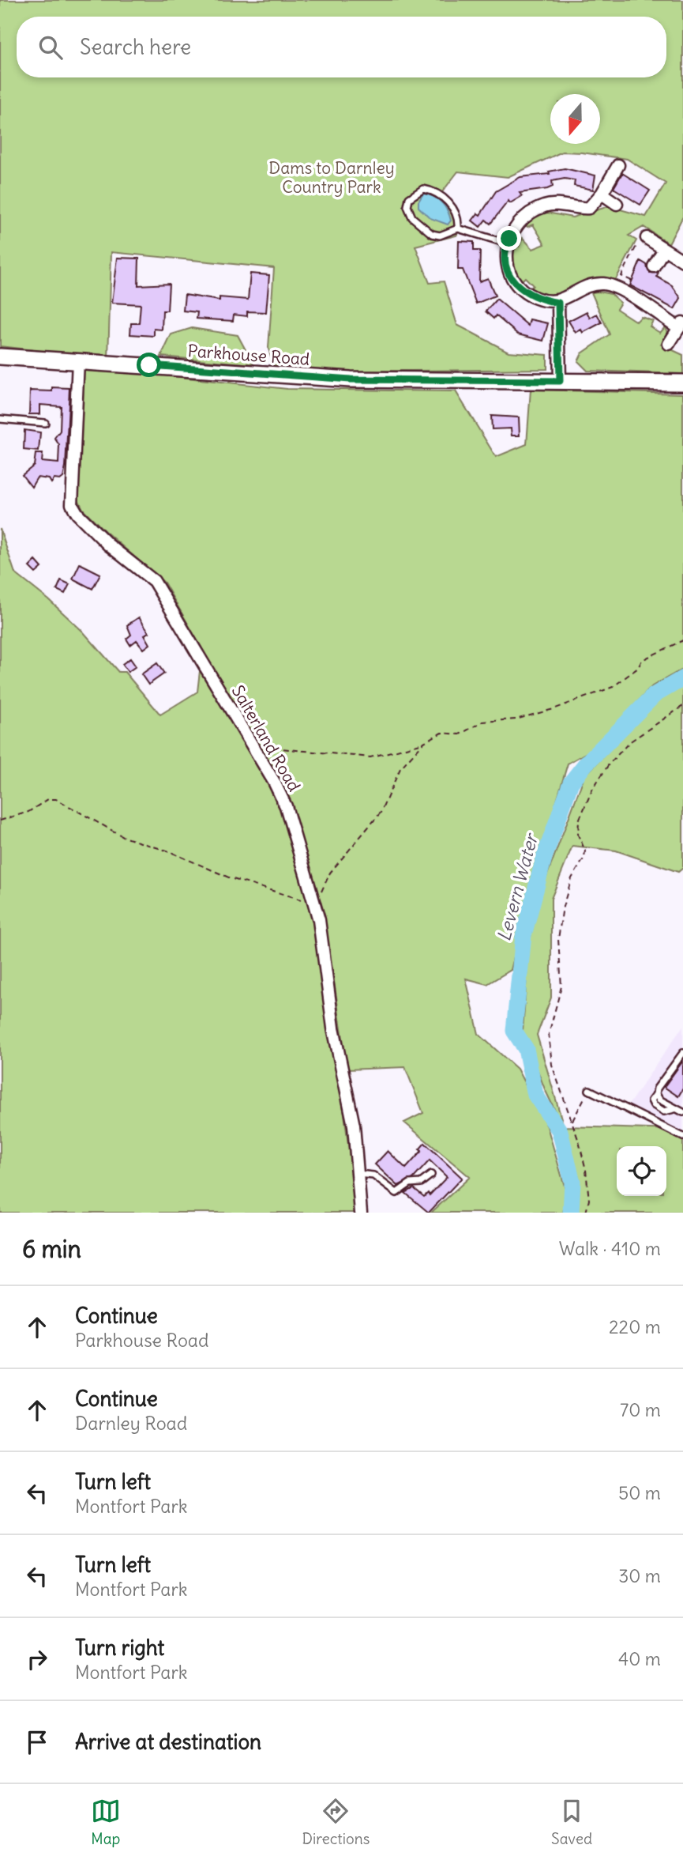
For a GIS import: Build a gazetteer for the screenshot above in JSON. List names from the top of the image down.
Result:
{
  "streets": {
    "main road": ["Parkhouse Road"],
    "street": ["Salterland Road"]
  },
  "crossings": [
    ["Parkhouse Road", "Salterland Road"]
  ],
  "water": ["Levern Water"],
  "parks": ["Dams to Darnley Country Park"],
  "north": "bottom",
  "page": {
    "search": "Search here",
    "heading": ["6 min", "Walk · 410 m"],
    "list": [
      ["Continue", "Parkhouse Road", "220 m"],
      ["Continue", "Darnley Road", "70 m"],
      ["Turn left", "Montfort Park", "50 m"],
      ["Turn left", "Montfort Park", "30 m"],
      ["Turn right", "Montfort Park", "40 m"],
      "Arrive at destination"
    ],
    "nav": ["Map", "Directions", "Saved"]
  }
}
